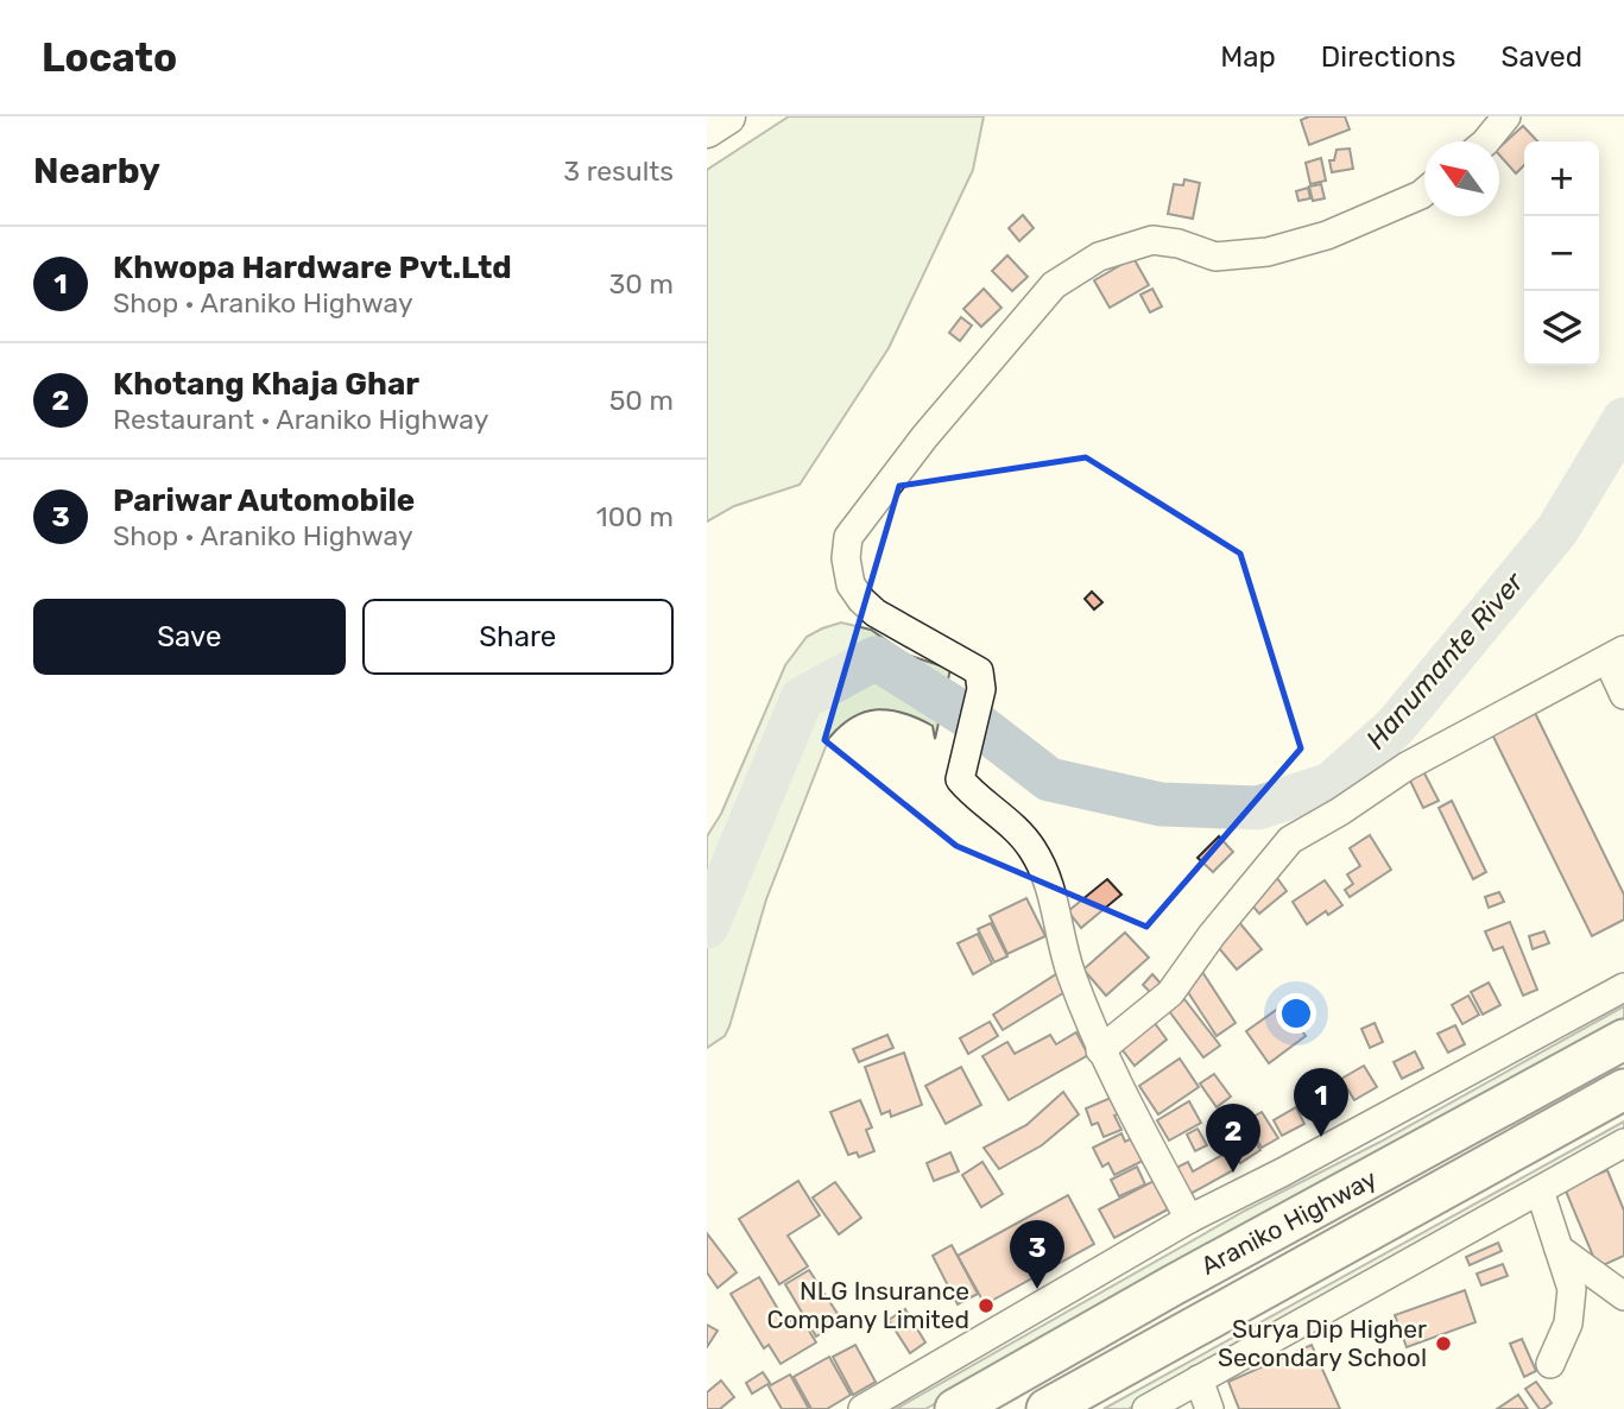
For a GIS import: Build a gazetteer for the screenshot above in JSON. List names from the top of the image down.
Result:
{
  "streets": {
    "highway": ["Araniko Highway"]
  },
  "water": ["Hanumante River"],
  "places": ["NLG Insurance Company Limited", "Surya Dip Higher Secondary School"],
  "north": "top left",
  "page": {
    "header": "Locato",
    "nav": ["Map", "Directions", "Saved"],
    "heading": ["Nearby", "3 results"],
    "map_buttons": ["+", "−"],
    "list": [
      {
        "mark": "1",
        "name": "Khwopa Hardware Pvt.Ltd",
        "note": "Shop · Araniko Highway",
        "value": "30 m"
      },
      {
        "mark": "2",
        "name": "Khotang Khaja Ghar",
        "note": "Restaurant · Araniko Highway",
        "value": "50 m"
      },
      {
        "mark": "3",
        "name": "Pariwar Automobile",
        "note": "Shop · Araniko Highway",
        "value": "100 m"
      }
    ],
    "buttons": ["Save", "Share"],
    "pins": ["1", "2", "3"]
  }
}
